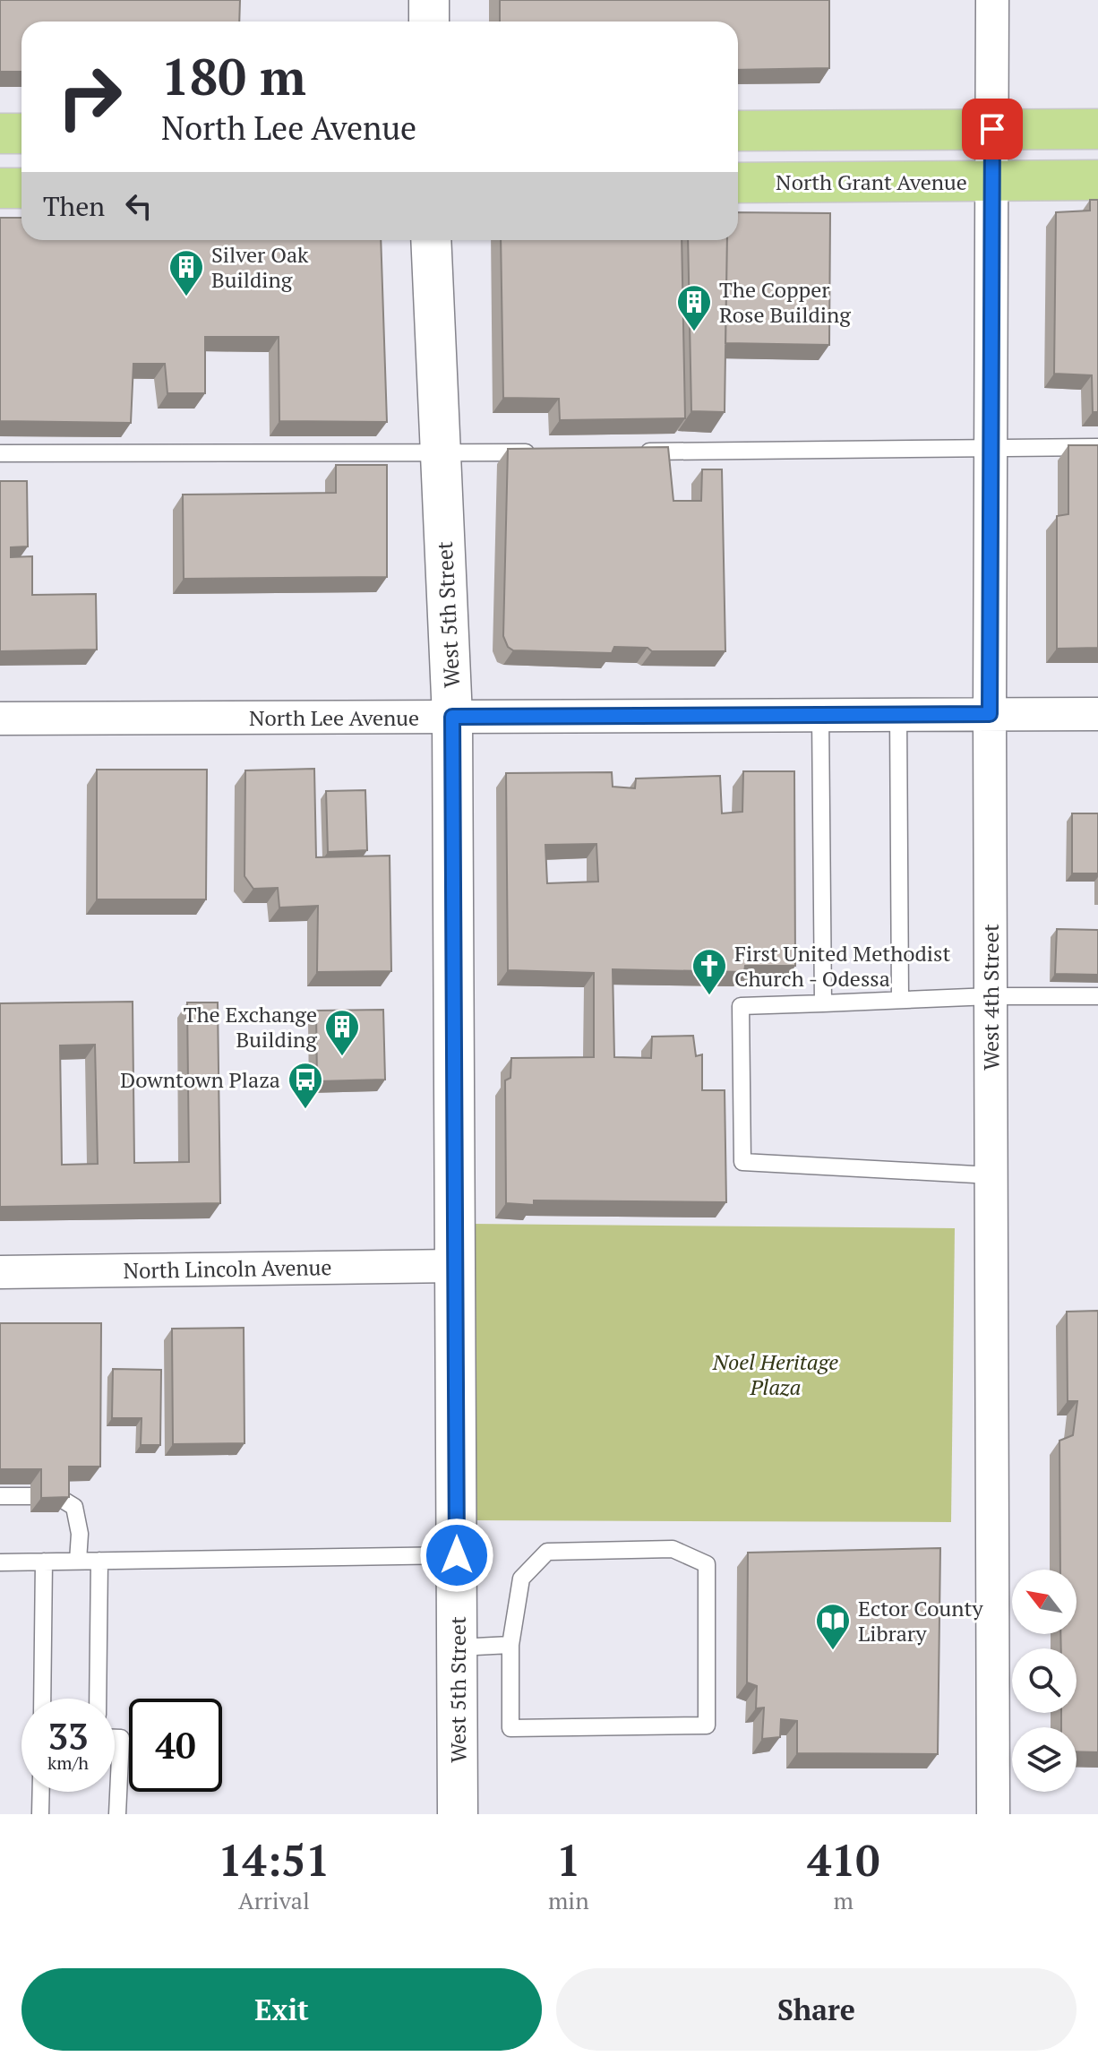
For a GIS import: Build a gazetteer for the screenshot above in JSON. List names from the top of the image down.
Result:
{
  "streets": {
    "main road": ["North Grant Avenue"],
    "street": [
      "West 5th Street",
      "North Lee Avenue",
      "West 4th Street",
      "North Lincoln Avenue"
    ]
  },
  "crossings": [
    ["North Grant Avenue", "West 4th Street"],
    ["West 5th Street", "North Lee Avenue"],
    ["West 5th Street", "North Lincoln Avenue"],
    ["North Lee Avenue", "West 4th Street"]
  ],
  "parks": ["Noel Heritage Plaza"],
  "places": {
    "building": ["Silver Oak Building", "The Copper Rose Building", "The Exchange Building"],
    "church": ["First United Methodist Church - Odessa"],
    "bus stop": ["Downtown Plaza"],
    "library": ["Ector County Library"]
  },
  "north": "top left",
  "page": {
    "turn": ["180 m", "North Lee Avenue"],
    "then": "Then",
    "speed": "33 km/h",
    "limit": "40",
    "eta": [
      "14:51",
      "Arrival",
      "1",
      "min",
      "410",
      "m"
    ],
    "buttons": ["Exit", "Share"]
  }
}
